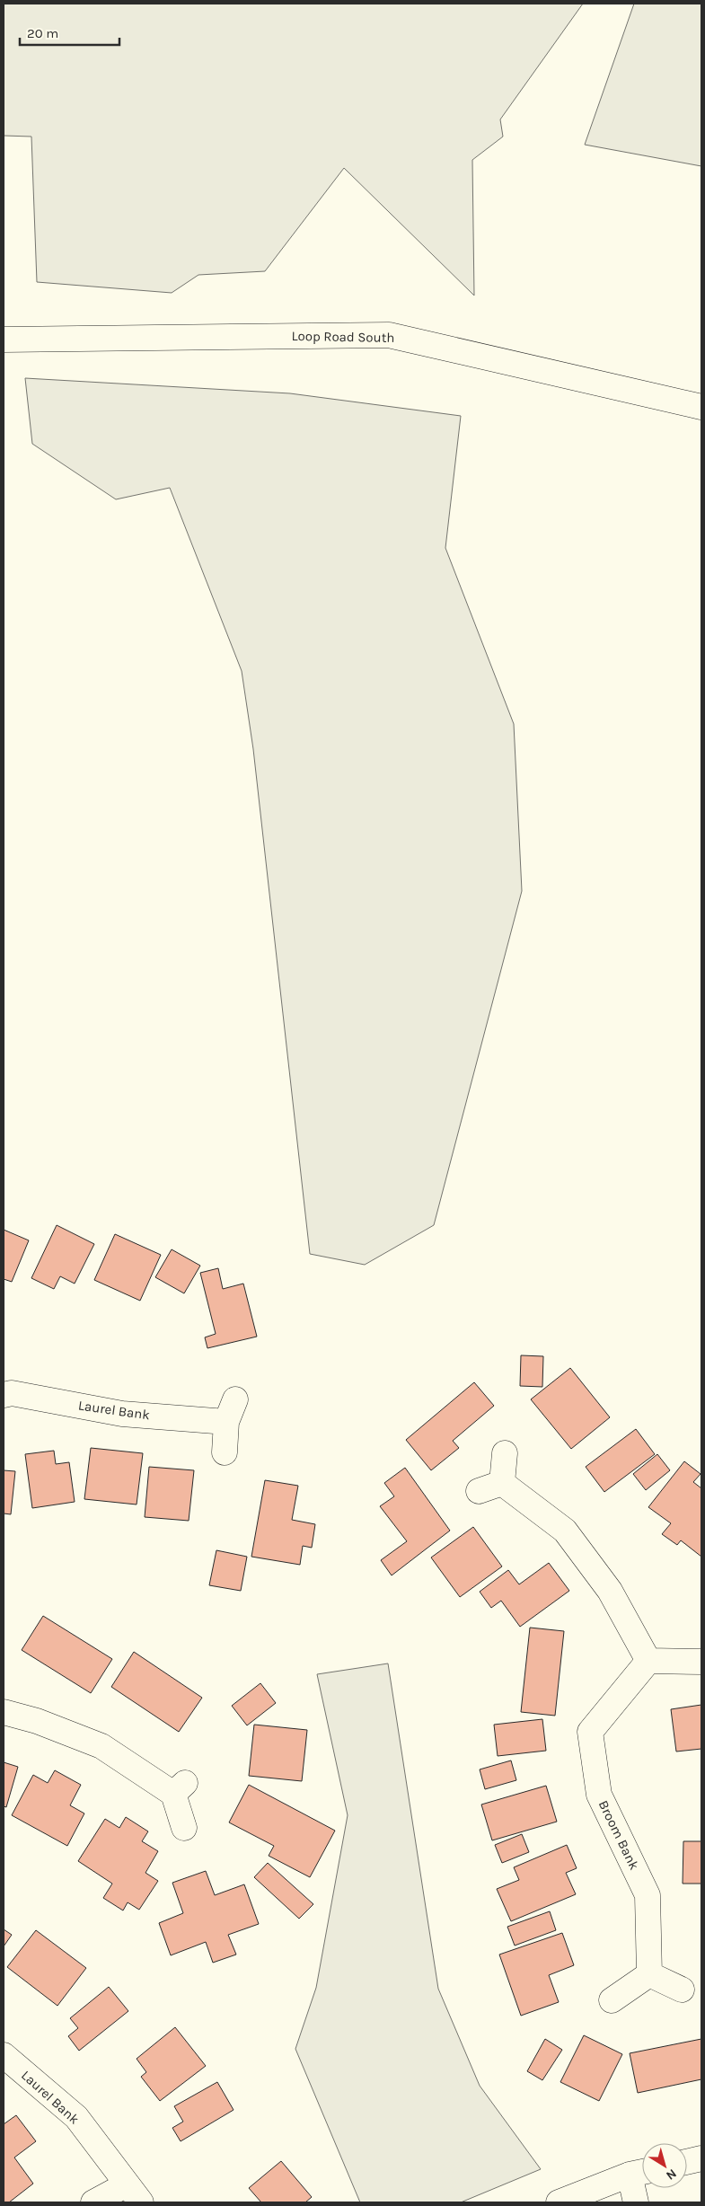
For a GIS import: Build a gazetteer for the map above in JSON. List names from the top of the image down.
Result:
{
  "streets": {
    "main road": ["Loop Road South", "Laurel Bank", "Broom Bank"]
  },
  "scale_bar": "20 m",
  "north": "bottom right"
}
